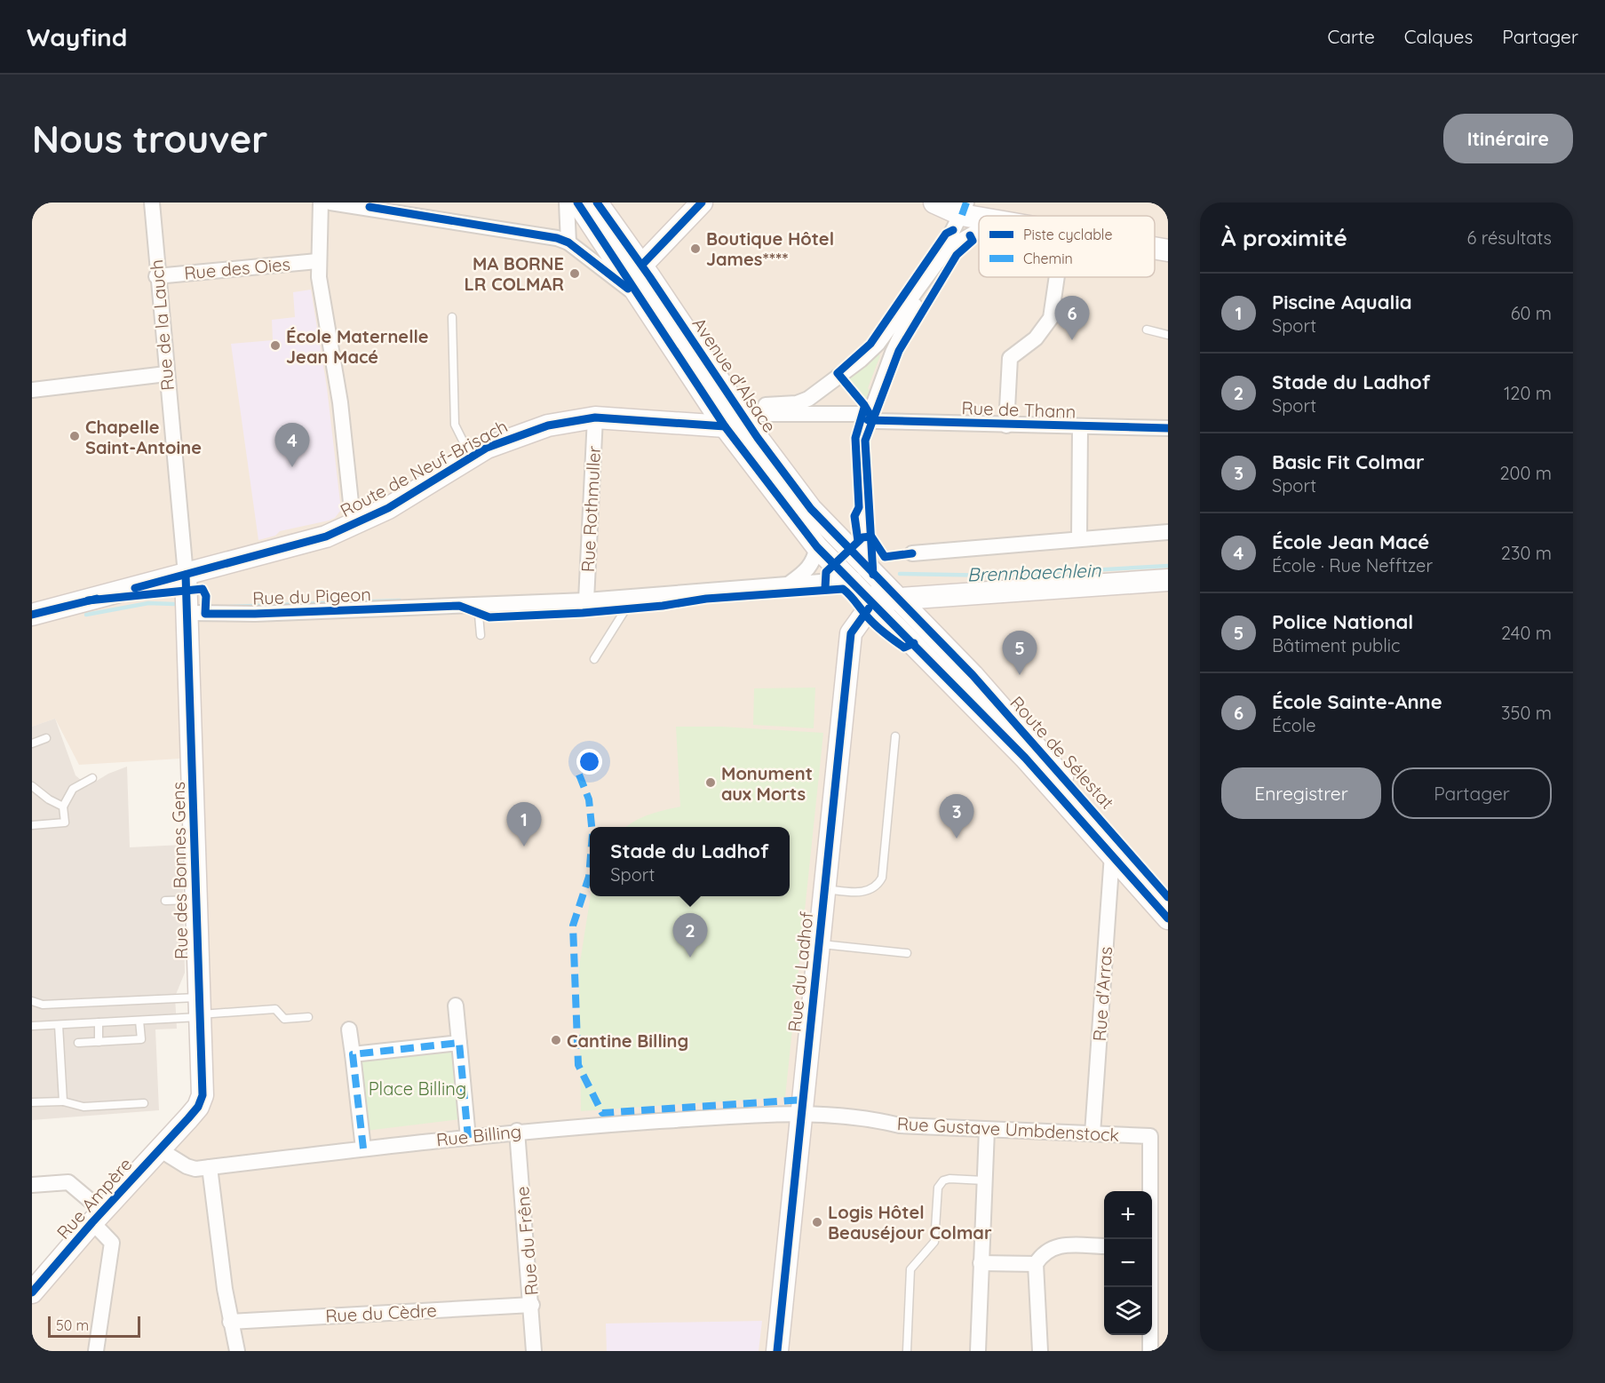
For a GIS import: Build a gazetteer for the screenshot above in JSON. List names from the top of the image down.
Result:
{
  "streets": {
    "main road": [
      "Avenue d'Alsace",
      "Route de Neuf-Brisach",
      "Route de Sélestat",
      "Rue des Bonnes Gens",
      "Rue du Ladhof",
      "Rue Ampère"
    ],
    "street": [
      "Rue des Oies",
      "Rue de la Lauch",
      "Rue de Thann",
      "Rue Rothmuller",
      "Rue du Pigeon",
      "Rue d'Arras",
      "Rue Gustave Umbdenstock",
      "Rue Billing",
      "Rue du Frêne",
      "Rue du Cèdre"
    ]
  },
  "crossings": [
    ["Rue des Oies", "Rue de la Lauch"],
    ["Rue de la Lauch", "Route de Neuf-Brisach"],
    ["Rue de la Lauch", "Rue des Bonnes Gens"],
    ["Avenue d'Alsace", "Route de Neuf-Brisach"],
    ["Avenue d'Alsace", "Rue du Pigeon"],
    ["Avenue d'Alsace", "Route de Sélestat"],
    ["Avenue d'Alsace", "Rue du Ladhof"],
    ["Rue de Thann", "Route de Neuf-Brisach"],
    ["Route de Neuf-Brisach", "Rue Rothmuller"],
    ["Route de Neuf-Brisach", "Rue des Bonnes Gens"],
    ["Rue Rothmuller", "Rue du Pigeon"],
    ["Rue du Pigeon", "Rue des Bonnes Gens"],
    ["Route de Sélestat", "Rue du Ladhof"],
    ["Route de Sélestat", "Rue d'Arras"],
    ["Rue des Bonnes Gens", "Rue Billing"],
    ["Rue des Bonnes Gens", "Rue Ampère"],
    ["Rue du Ladhof", "Rue Gustave Umbdenstock"],
    ["Rue du Ladhof", "Rue Billing"],
    ["Rue d'Arras", "Rue Gustave Umbdenstock"],
    ["Rue Gustave Umbdenstock", "Rue Billing"],
    ["Rue Billing", "Rue Ampère"],
    ["Rue Billing", "Rue du Frêne"],
    ["Rue du Frêne", "Rue du Cèdre"]
  ],
  "water": ["Brennbaechlein"],
  "parks": ["Place Billing"],
  "places": [
    "Boutique Hôtel James****",
    "MA BORNE LR COLMAR",
    "École Maternelle Jean Macé",
    "Chapelle Saint-Antoine",
    "Monument aux Morts",
    "Cantine Billing",
    "Logis Hôtel Beauséjour Colmar"
  ],
  "legend": ["Piste cyclable", "Chemin"],
  "scale_bar": "50 m",
  "page": {
    "header": "Wayfind",
    "nav": ["Carte", "Calques", "Partager"],
    "buttons": [
      "Itinéraire",
      ["Enregistrer", "Partager"]
    ],
    "title": "Nous trouver",
    "heading": ["À proximité", "6 résultats"],
    "list": [
      {
        "mark": "1",
        "name": "Piscine Aqualia",
        "note": "Sport",
        "value": "60 m"
      },
      {
        "mark": "2",
        "name": "Stade du Ladhof",
        "note": "Sport",
        "value": "120 m"
      },
      {
        "mark": "3",
        "name": "Basic Fit Colmar",
        "note": "Sport",
        "value": "200 m"
      },
      {
        "mark": "4",
        "name": "École Jean Macé",
        "note": "École · Rue Nefftzer",
        "value": "230 m"
      },
      {
        "mark": "5",
        "name": "Police National",
        "note": "Bâtiment public",
        "value": "240 m"
      },
      {
        "mark": "6",
        "name": "École Sainte-Anne",
        "note": "École",
        "value": "350 m"
      }
    ],
    "pins": [
      "6",
      "4",
      "5",
      "3",
      "1",
      "2"
    ],
    "popup": ["Stade du Ladhof", "Sport"],
    "map_buttons": ["+", "−"],
    "scale": "50 m"
  }
}
